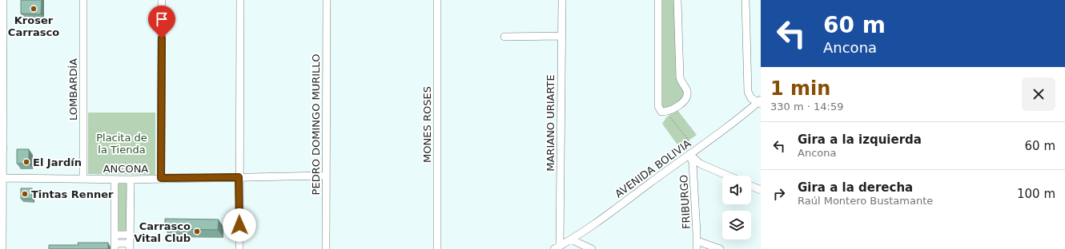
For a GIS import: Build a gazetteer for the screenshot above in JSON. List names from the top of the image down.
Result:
{
  "streets": {
    "street": [
      "LOMBARDÍA",
      "MARIANO URIARTE",
      "PEDRO DOMINGO MURILLO",
      "MONES ROSES",
      "ANCONA",
      "AVENIDA BOLIVIA",
      "FRIBURGO"
    ]
  },
  "crossings": [
    ["LOMBARDÍA", "ANCONA"],
    ["MARIANO URIARTE", "AVENIDA BOLIVIA"],
    ["PEDRO DOMINGO MURILLO", "ANCONA"],
    ["AVENIDA BOLIVIA", "FRIBURGO"]
  ],
  "parks": ["Placita de la Tienda"],
  "places": [
    "Kroser Carrasco",
    "El Jardín",
    "Tintas Renner",
    "Carrasco Vital Club"
  ],
  "page": {
    "turn": ["60 m", "Ancona"],
    "heading": ["1 min", "330 m · 14:59"],
    "list": [
      {
        "name": "Gira a la izquierda",
        "note": "Ancona",
        "value": "60 m"
      },
      {
        "name": "Gira a la derecha",
        "note": "Raúl Montero Bustamante",
        "value": "100 m"
      }
    ]
  }
}
